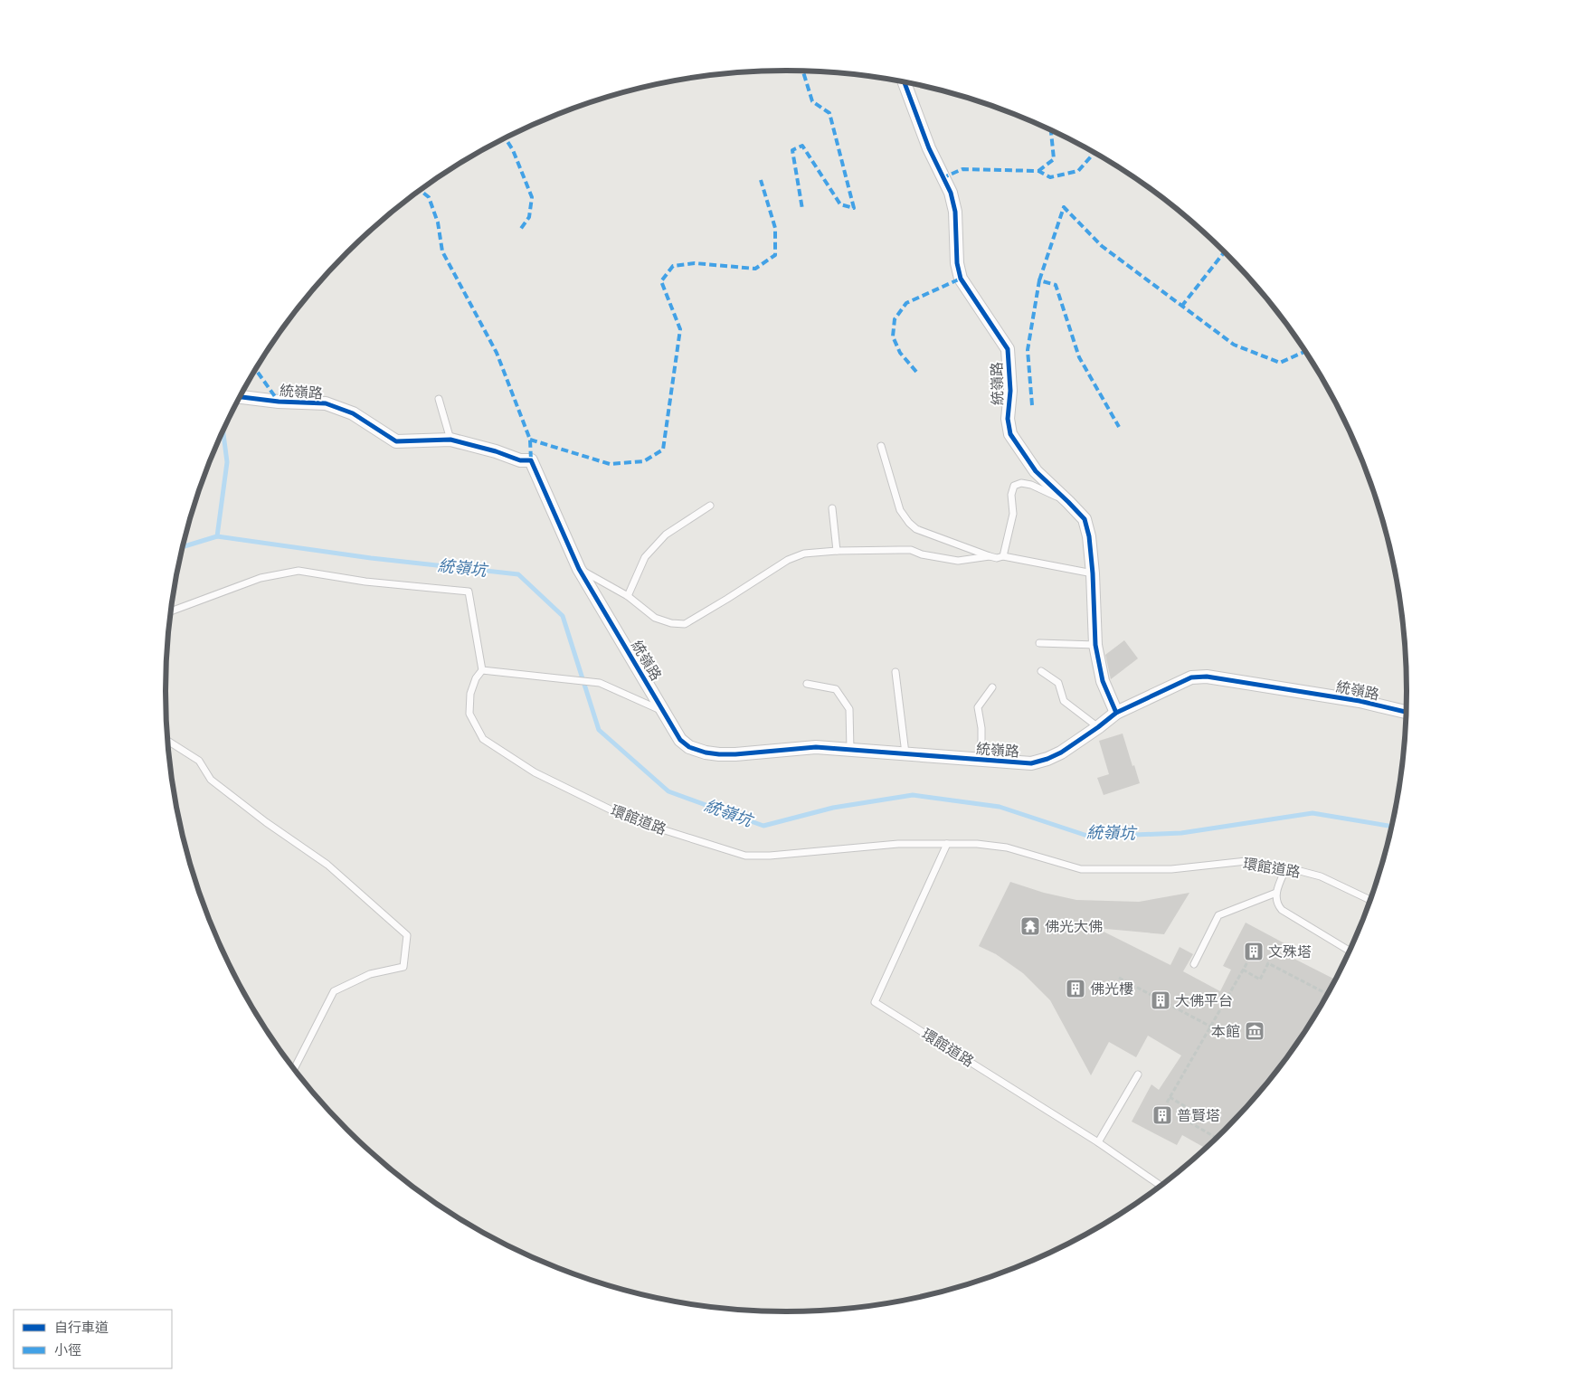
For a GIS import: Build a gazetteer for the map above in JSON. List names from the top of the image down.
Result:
{
  "streets": {
    "street": ["統嶺路"],
    "lane": ["環館道路"]
  },
  "water": ["統嶺坑"],
  "places": {
    "temple": ["佛光大佛"],
    "building": [
      "文殊塔",
      "佛光樓",
      "大佛平台",
      "普賢塔"
    ],
    "museum": ["本館"]
  },
  "legend": ["自行車道", "小徑"]
}
